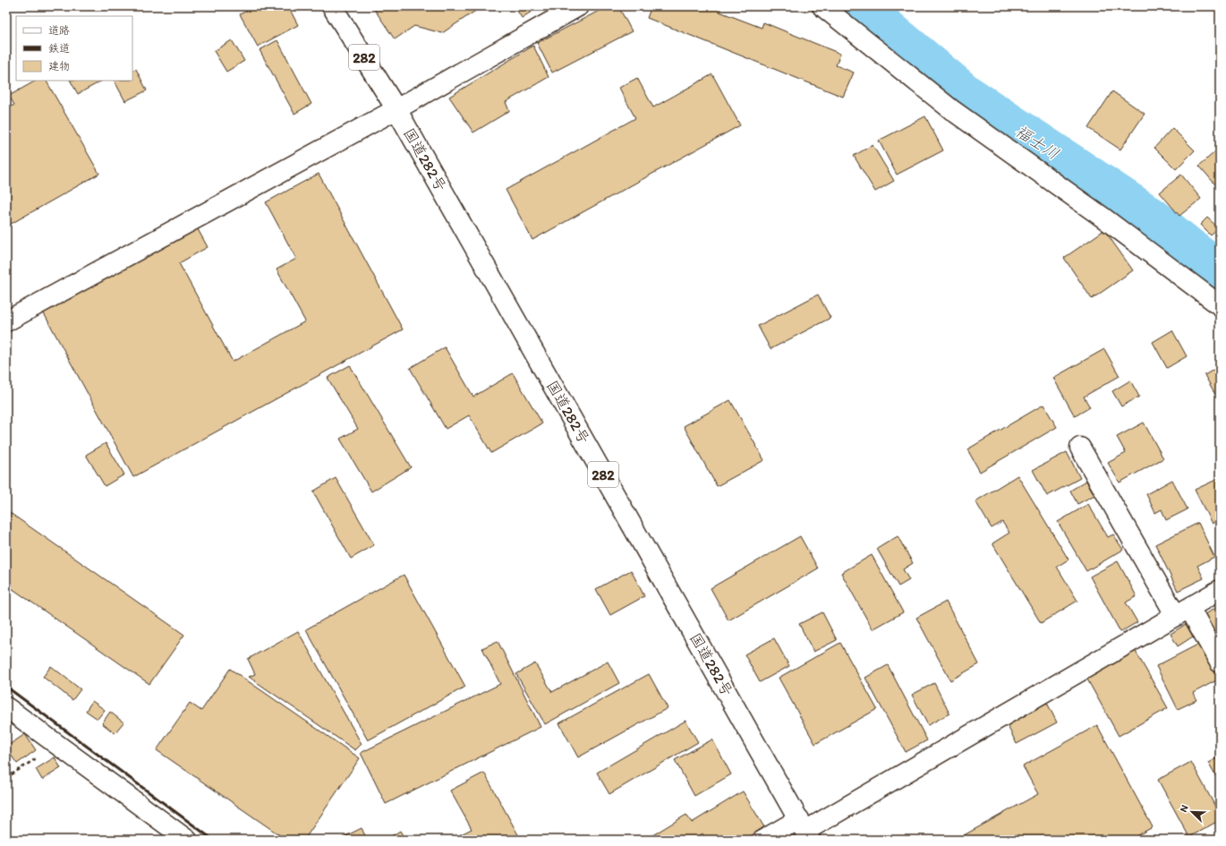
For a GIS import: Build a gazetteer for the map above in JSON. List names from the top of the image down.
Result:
{
  "streets": {
    "main road": ["282", "国道282号"]
  },
  "water": ["福士川"],
  "legend": ["道路", "鉄道", "建物"],
  "north": "top left"
}
